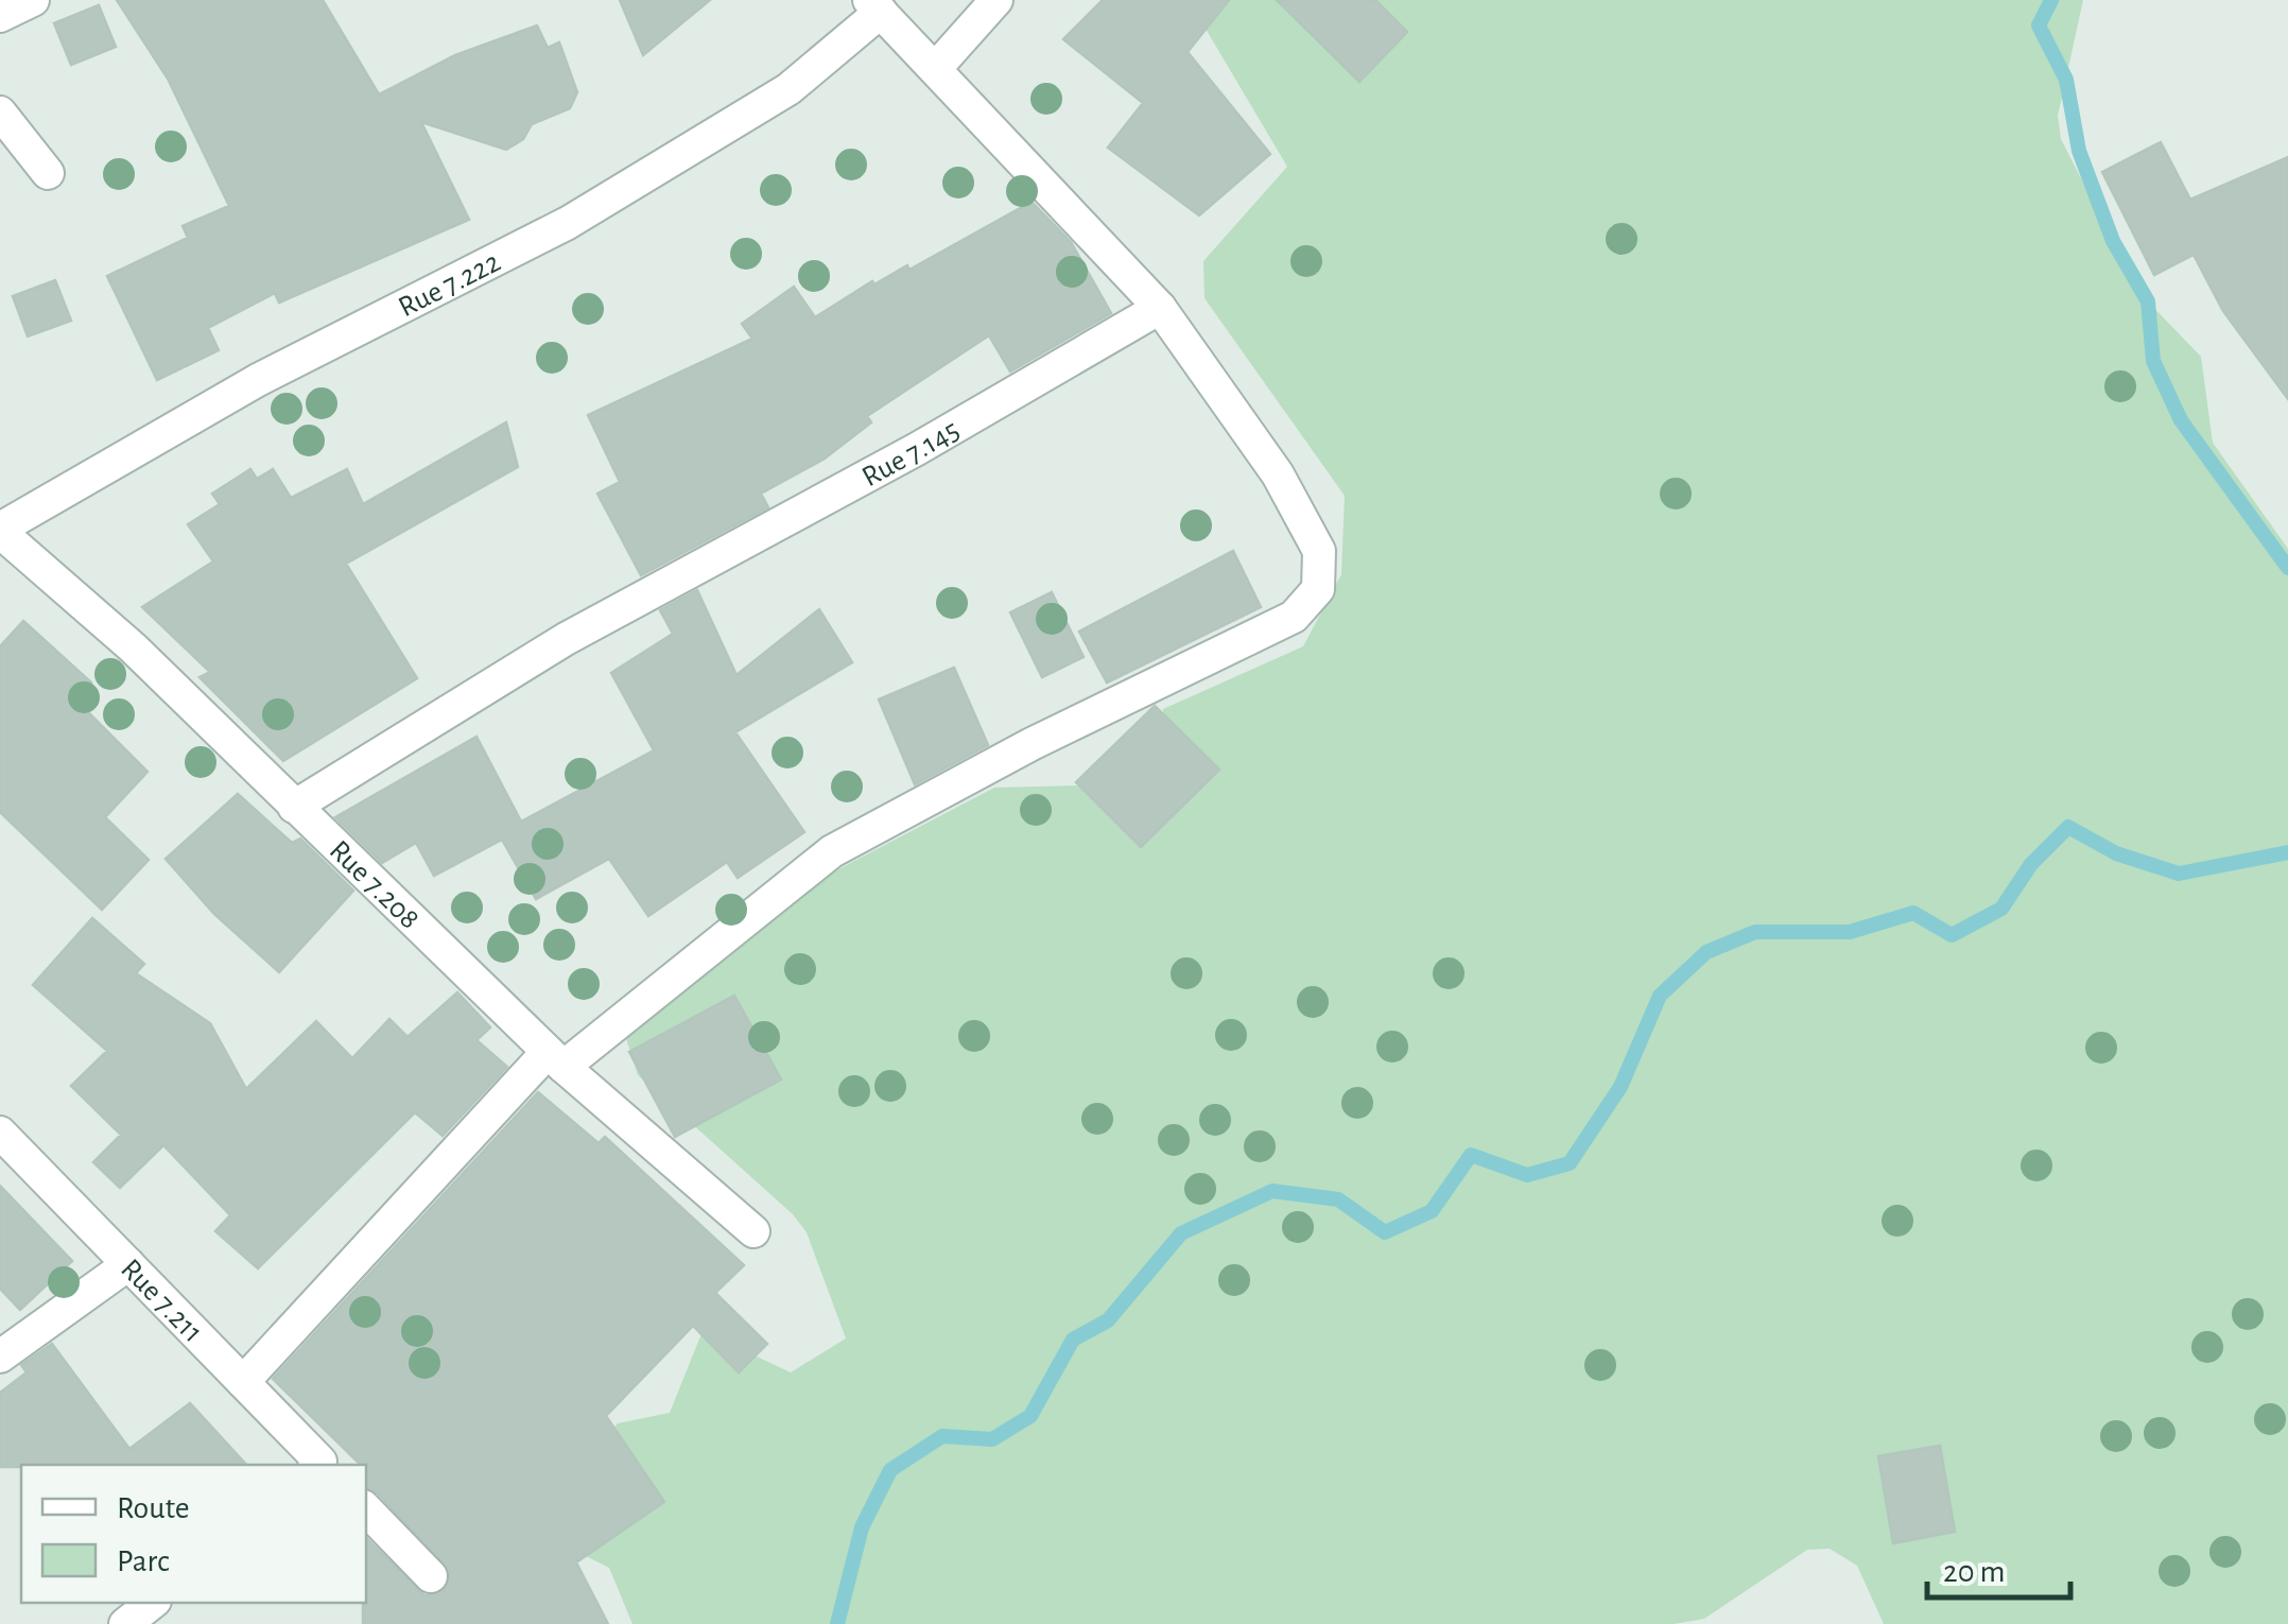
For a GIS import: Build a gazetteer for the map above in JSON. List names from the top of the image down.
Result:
{
  "streets": {
    "street": [
      "Rue 7.222",
      "Rue 7.145",
      "Rue 7.208",
      "Rue 7.211"
    ]
  },
  "crossings": [
    ["Rue 7.222", "Rue 7.208"],
    ["Rue 7.145", "Rue 7.208"]
  ],
  "legend": ["Route", "Parc"],
  "scale_bar": "20 m"
}
